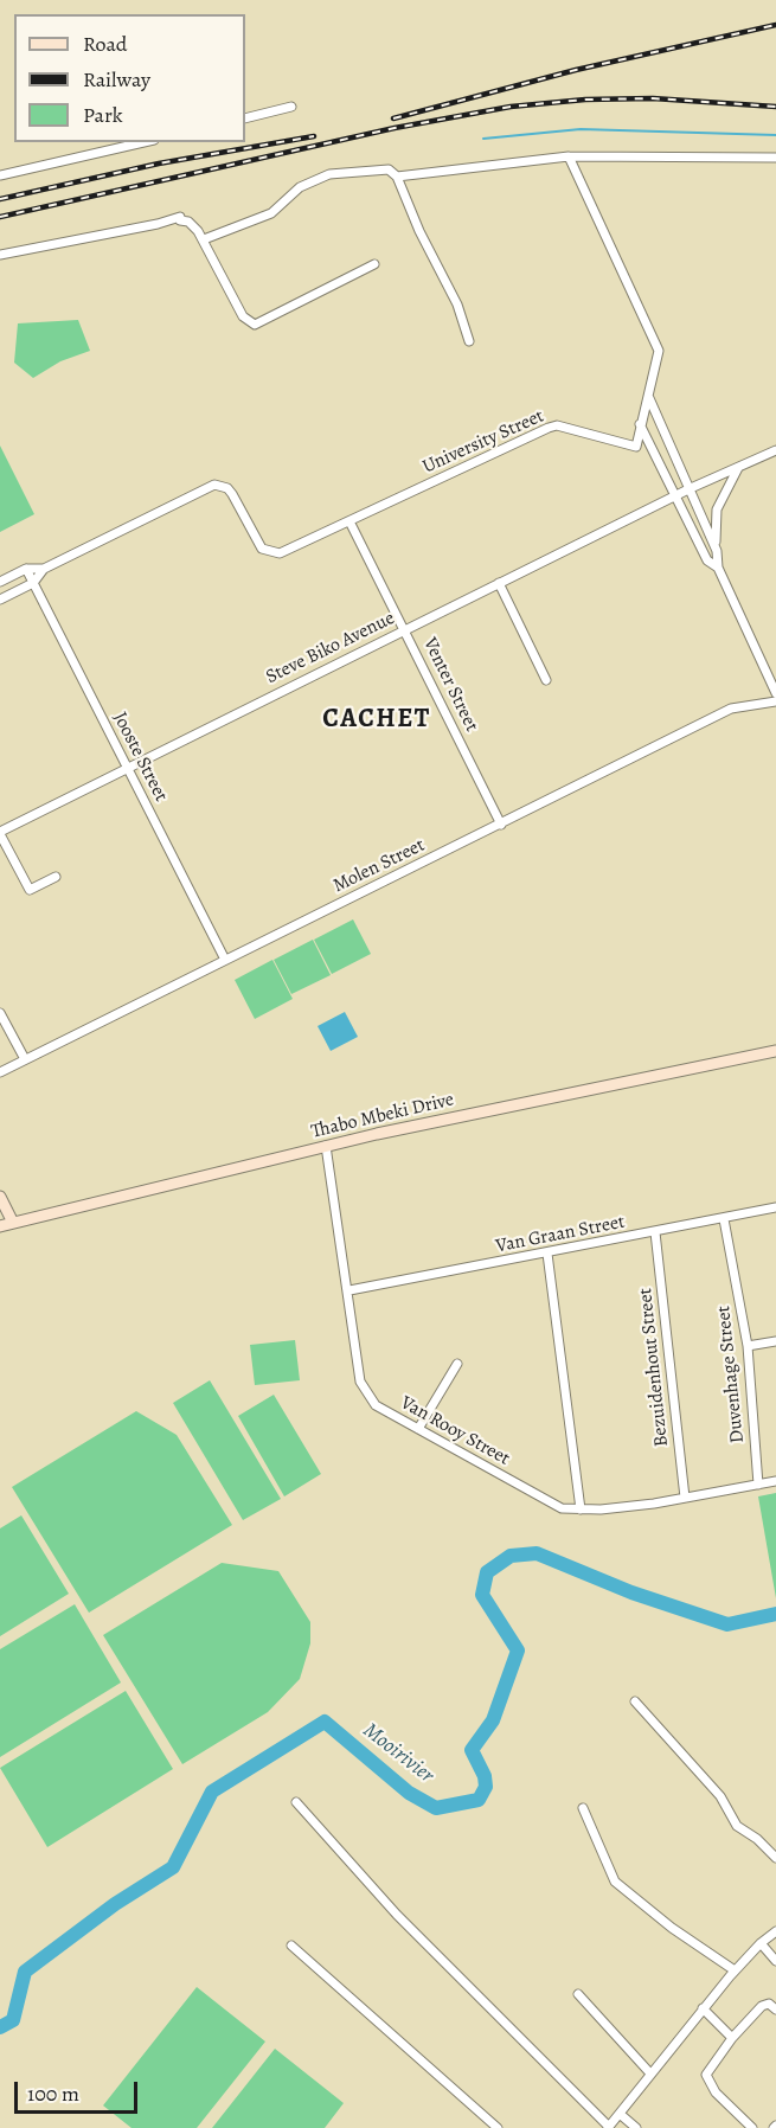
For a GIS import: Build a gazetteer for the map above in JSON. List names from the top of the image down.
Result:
{
  "streets": {
    "main road": ["Thabo Mbeki Drive"],
    "street": [
      "University Street",
      "Steve Biko Avenue",
      "Venter Street",
      "Jooste Street",
      "Molen Street",
      "Van Graan Street",
      "Bezuidenhout Street",
      "Duvenhage Street",
      "Van Rooy Street"
    ]
  },
  "crossings": [
    ["University Street", "Venter Street"],
    ["Steve Biko Avenue", "Venter Street"],
    ["Steve Biko Avenue", "Jooste Street"],
    ["Venter Street", "Molen Street"],
    ["Jooste Street", "Molen Street"],
    ["Thabo Mbeki Drive", "Van Rooy Street"],
    ["Van Graan Street", "Bezuidenhout Street"],
    ["Van Graan Street", "Duvenhage Street"],
    ["Van Graan Street", "Van Rooy Street"],
    ["Bezuidenhout Street", "Van Rooy Street"],
    ["Duvenhage Street", "Van Rooy Street"]
  ],
  "districts": ["CACHET"],
  "water": ["Mooirivier"],
  "legend": ["Road", "Railway", "Park"],
  "scale_bar": "100 m"
}
